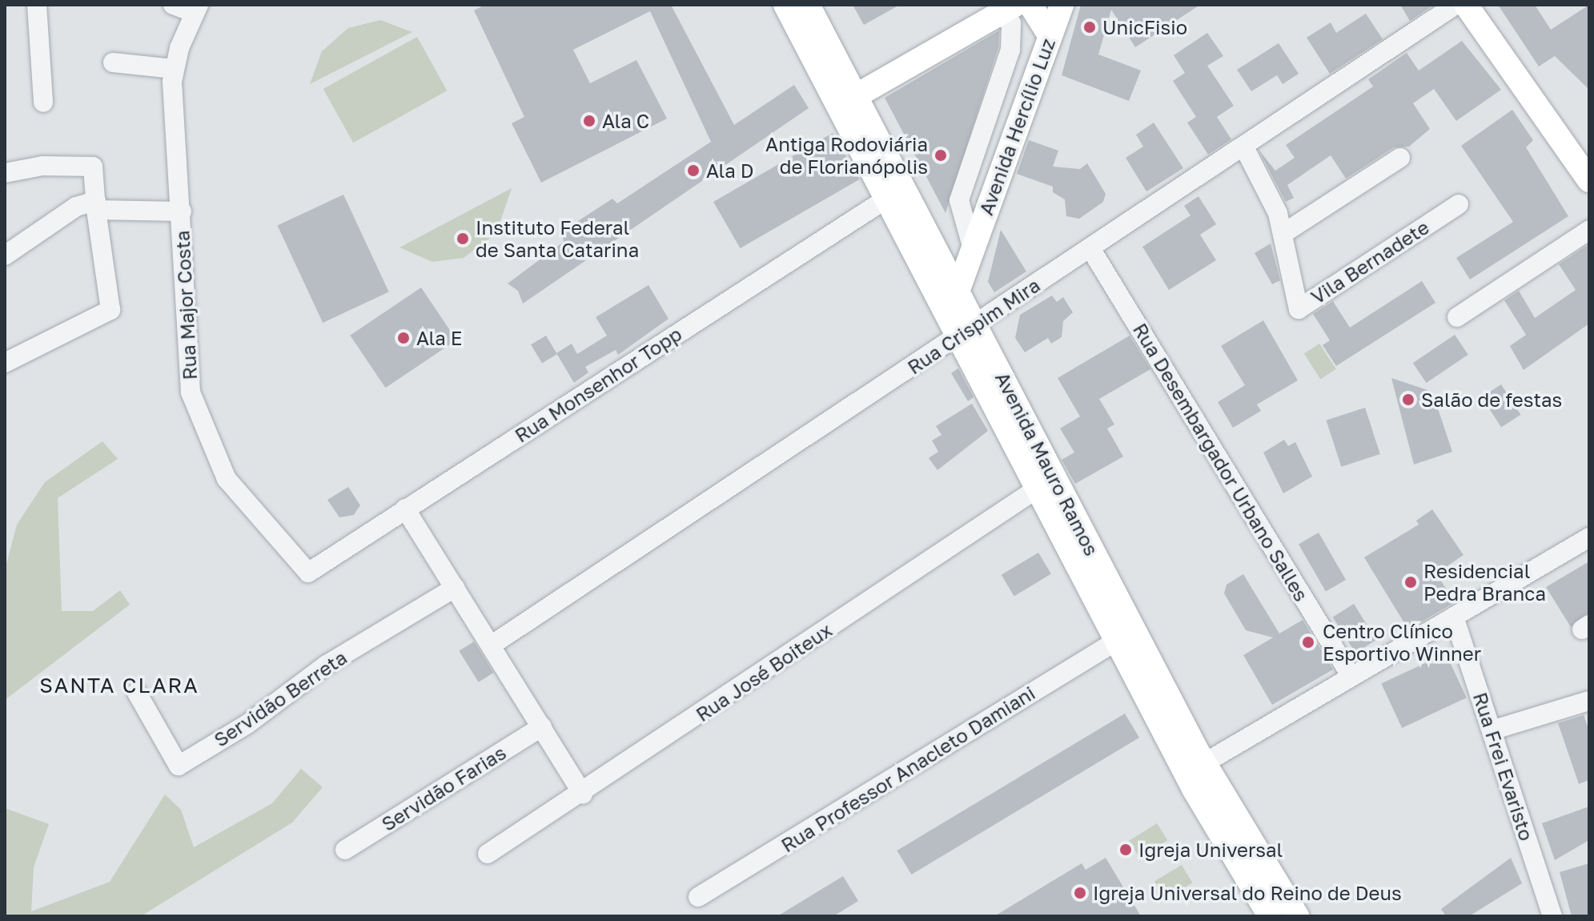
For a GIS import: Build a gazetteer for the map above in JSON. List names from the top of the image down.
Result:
{
  "streets": {
    "main road": ["Avenida Hercílio Luz", "Avenida Mauro Ramos"],
    "street": [
      "Vila Bernadete",
      "Rua Major Costa",
      "Rua Crispim Mira",
      "Rua Monsenhor Topp",
      "Rua Desembargador Urbano Salles",
      "Rua José Boiteux",
      "Servidão Berreta",
      "Rua Frei Evaristo",
      "Rua Professor Anacleto Damiani",
      "Servidão Farias"
    ]
  },
  "crossings": [
    ["Avenida Hercílio Luz", "Avenida Mauro Ramos"],
    ["Vila Bernadete", "Rua Crispim Mira"],
    ["Rua Major Costa", "Rua Monsenhor Topp"],
    ["Rua Crispim Mira", "Rua Desembargador Urbano Salles"],
    ["Rua Crispim Mira", "Avenida Mauro Ramos"],
    ["Rua Monsenhor Topp", "Avenida Mauro Ramos"],
    ["Avenida Mauro Ramos", "Rua José Boiteux"],
    ["Avenida Mauro Ramos", "Rua Professor Anacleto Damiani"]
  ],
  "districts": ["SANTA CLARA"],
  "places": [
    "UnicFisio",
    "Ala C",
    "Antiga Rodoviária de Florianópolis",
    "Ala D",
    "Instituto Federal de Santa Catarina",
    "Ala E",
    "Salão de festas",
    "Residencial Pedra Branca",
    "Centro Clínico Esportivo Winner",
    "Igreja Universal",
    "Igreja Universal do Reino de Deus"
  ]
}
